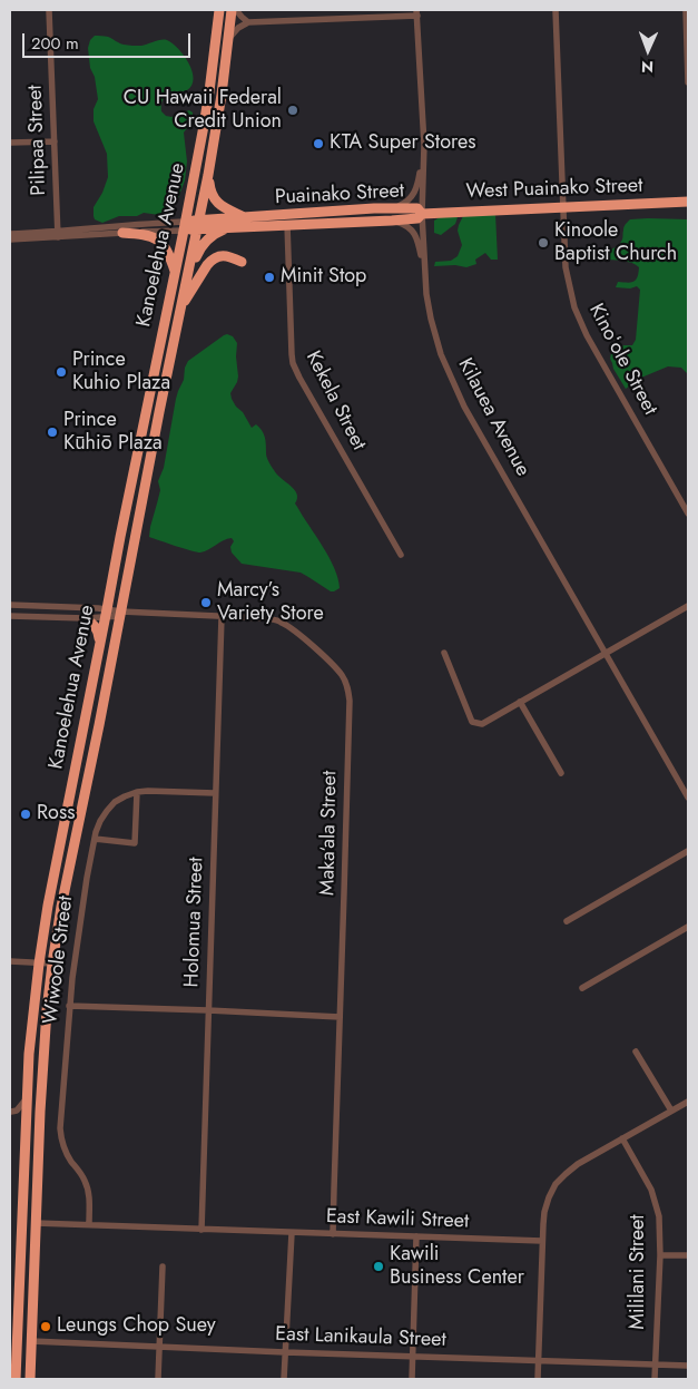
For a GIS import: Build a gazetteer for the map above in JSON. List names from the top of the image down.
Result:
{
  "streets": {
    "highway": ["West Puainako Street", "Puainako Street", "Kanoelehua Avenue"],
    "street": [
      "Pilipaa Street",
      "Kinoʻole Street",
      "Kekela Street",
      "Kilauea Avenue",
      "Maka‘ala Street",
      "Holomua Street",
      "Wiwoole Street",
      "East Kawili Street",
      "Mililani Street",
      "East Lanikaula Street"
    ]
  },
  "crossings": [
    ["Pilipaa Street", "Puainako Street"],
    ["West Puainako Street", "Puainako Street"],
    ["West Puainako Street", "Kinoʻole Street"],
    ["West Puainako Street", "Kilauea Avenue"],
    ["Puainako Street", "Kanoelehua Avenue"],
    ["Puainako Street", "Kekela Street"],
    ["Puainako Street", "Kilauea Avenue"],
    ["Kanoelehua Avenue", "Maka‘ala Street"],
    ["Kanoelehua Avenue", "East Kawili Street"],
    ["Kanoelehua Avenue", "East Lanikaula Street"],
    ["Maka‘ala Street", "Holomua Street"],
    ["Maka‘ala Street", "East Kawili Street"],
    ["Holomua Street", "Wiwoole Street"],
    ["Holomua Street", "East Kawili Street"],
    ["Wiwoole Street", "East Kawili Street"],
    ["Mililani Street", "East Lanikaula Street"]
  ],
  "places": [
    "CU Hawaii Federal Credit Union",
    "KTA Super Stores",
    "Kinoole Baptist Church",
    "Minit Stop",
    "Prince Kuhio Plaza",
    "Prince Kūhiō Plaza",
    "Marcy’s Variety Store",
    "Ross",
    "Kawili Business Center",
    "Leungs Chop Suey"
  ],
  "scale_bar": "200 m",
  "north": "bottom"
}
